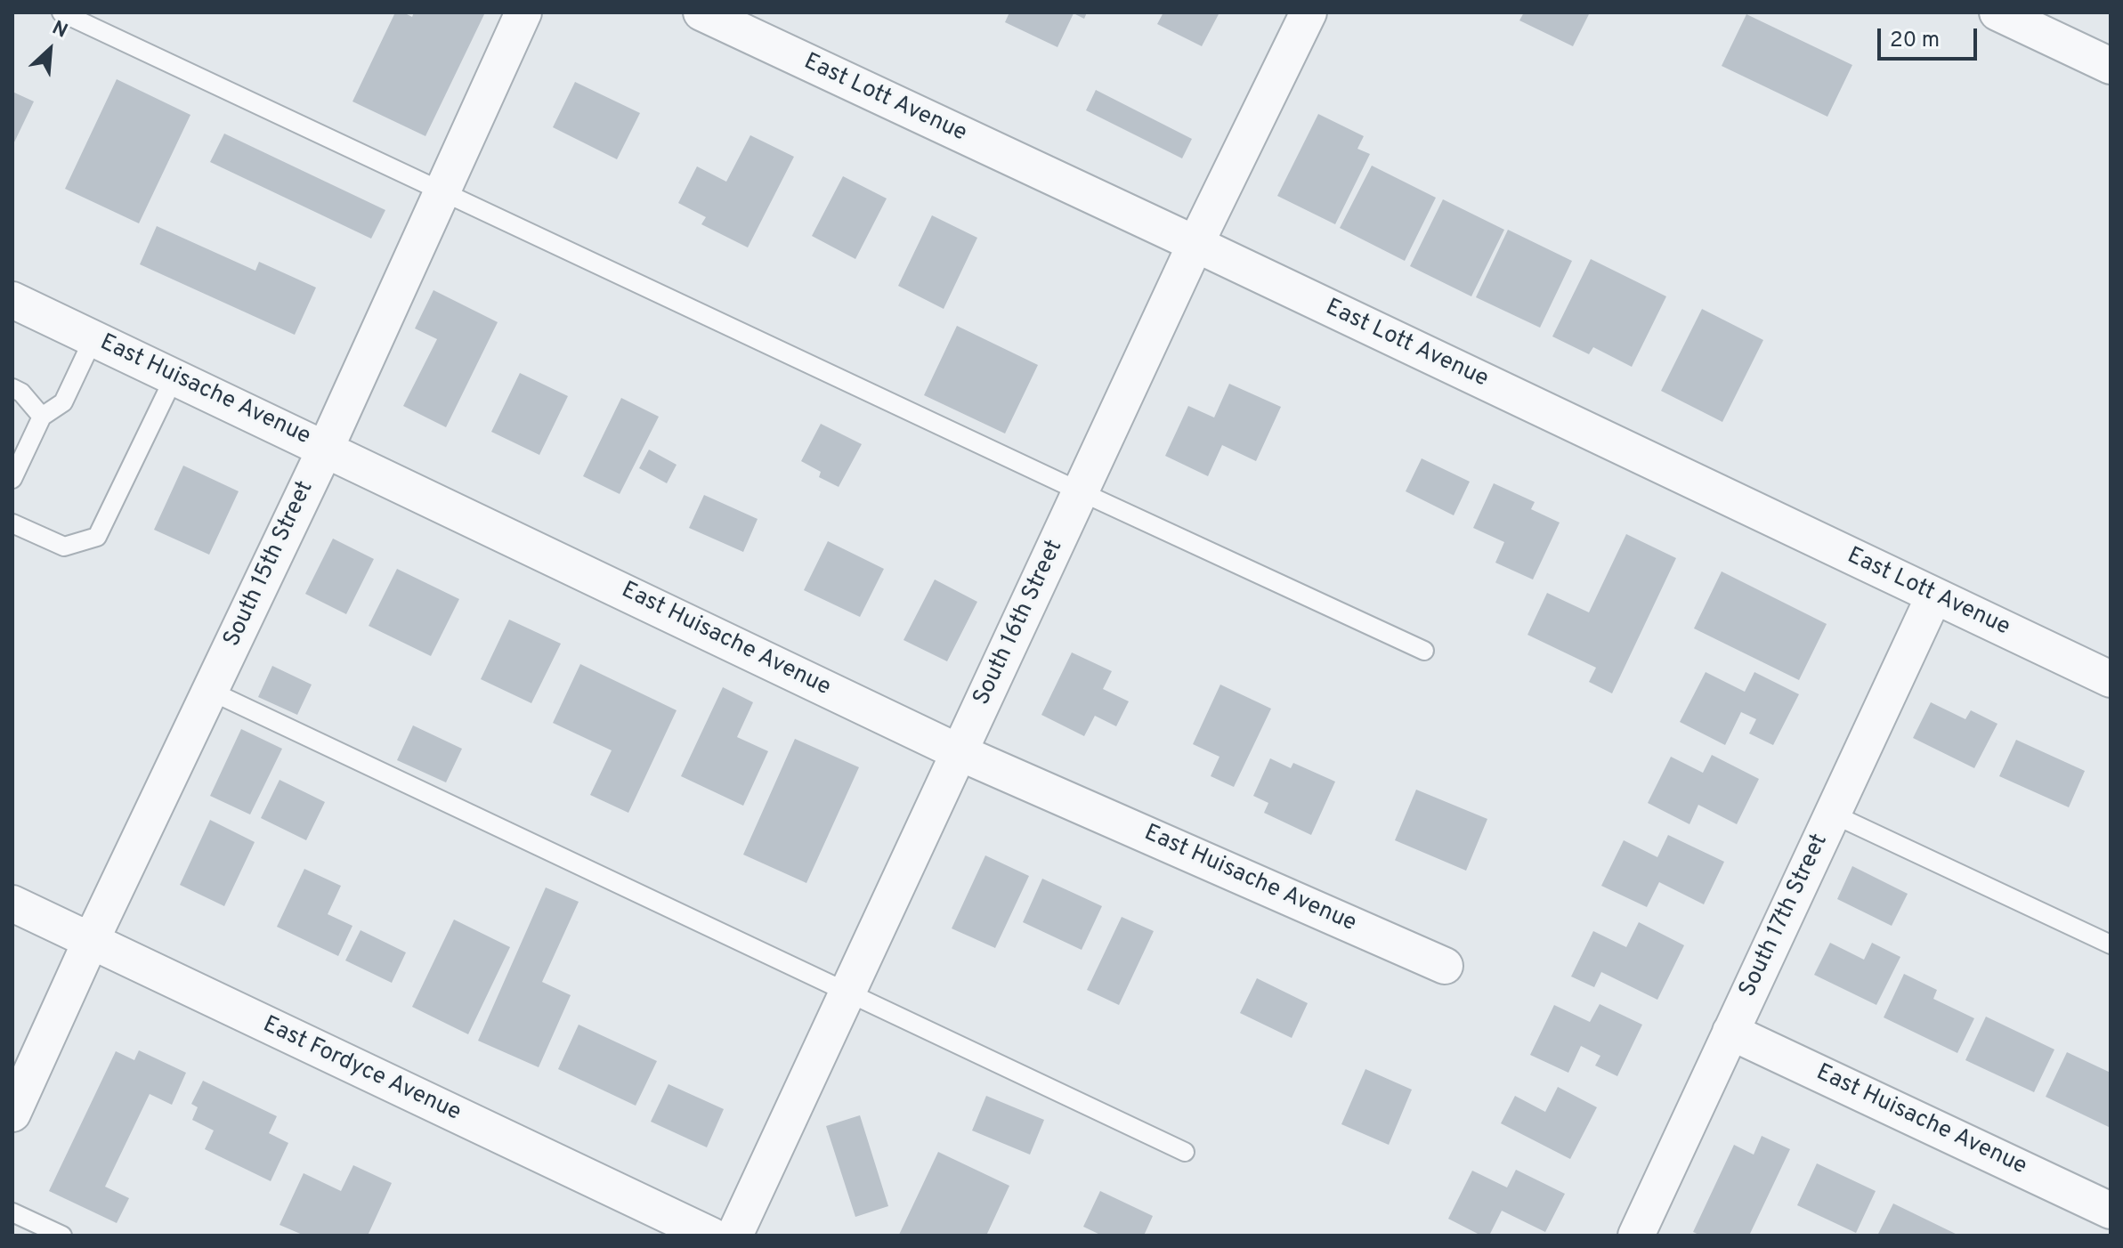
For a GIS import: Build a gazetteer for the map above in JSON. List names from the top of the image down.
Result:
{
  "streets": {
    "street": [
      "East Lott Avenue",
      "East Huisache Avenue",
      "South 15th Street",
      "South 16th Street",
      "South 17th Street",
      "East Fordyce Avenue"
    ]
  },
  "crossings": [
    ["East Lott Avenue", "South 16th Street"],
    ["East Lott Avenue", "South 17th Street"],
    ["East Huisache Avenue", "South 15th Street"],
    ["East Huisache Avenue", "South 16th Street"],
    ["East Huisache Avenue", "South 17th Street"],
    ["South 15th Street", "East Fordyce Avenue"]
  ],
  "scale_bar": "20 m",
  "north": "top right"
}
